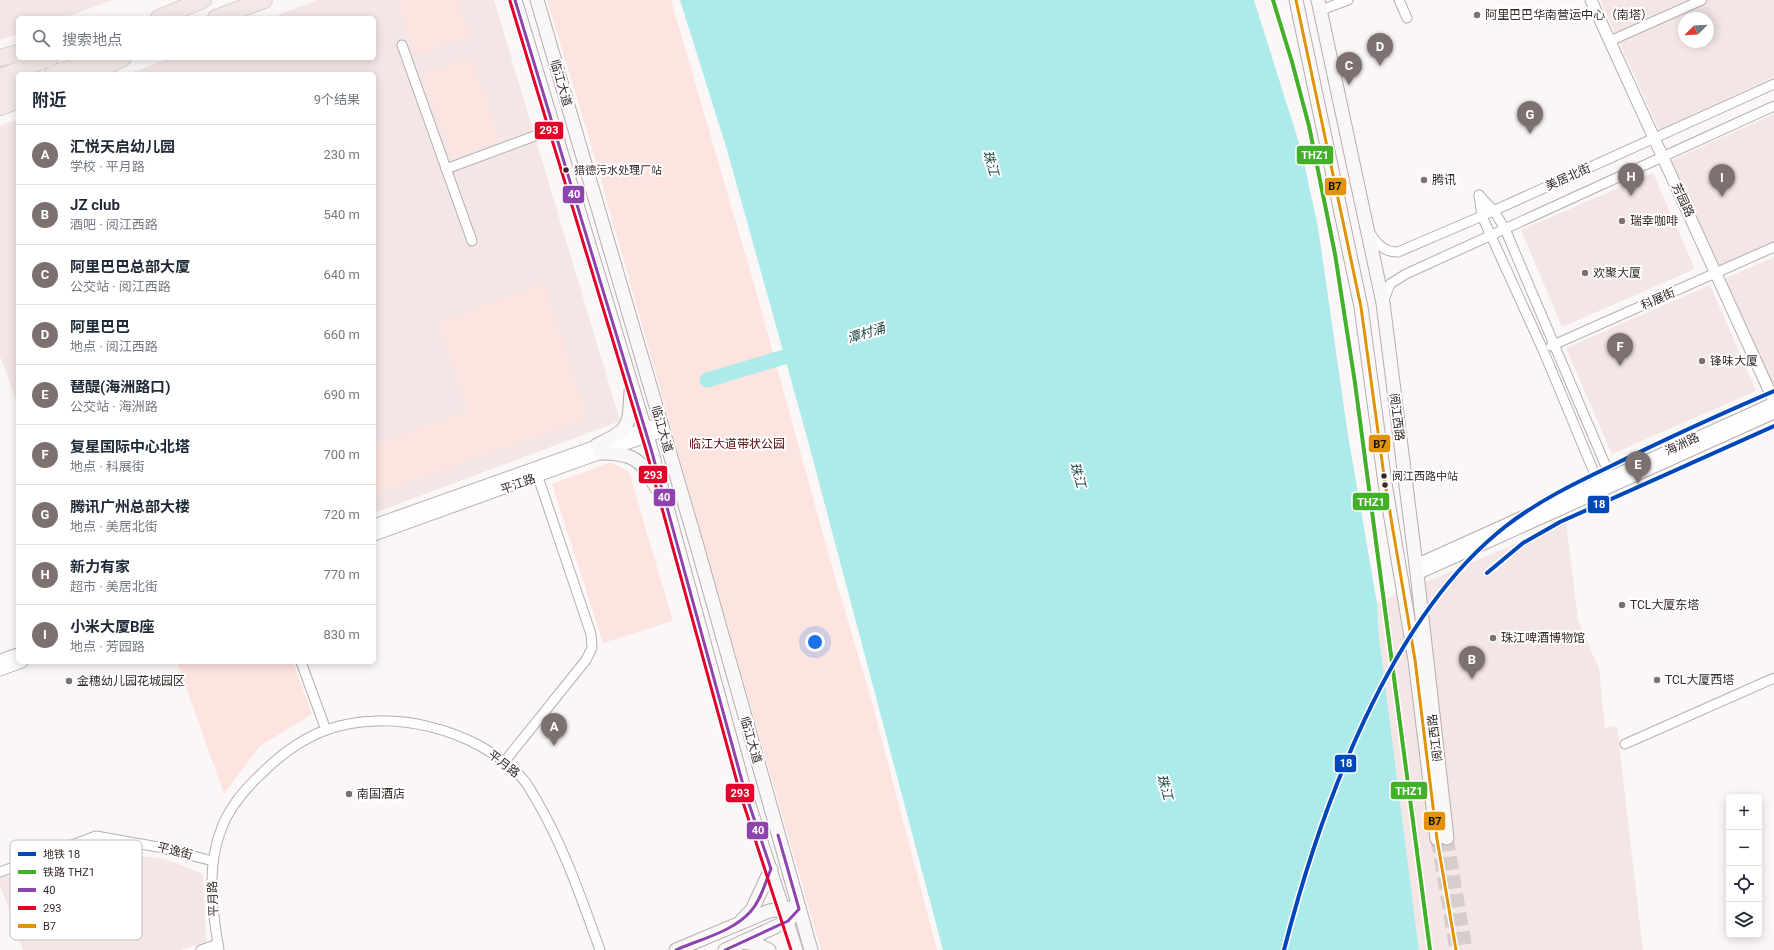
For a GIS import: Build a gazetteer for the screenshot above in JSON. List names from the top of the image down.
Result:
{
  "streets": {
    "main road": ["临江大道", "阅江西路"],
    "street": [
      "美居北街",
      "芳园路",
      "科展街",
      "海洲路",
      "平江路",
      "平月路",
      "平逸街"
    ]
  },
  "crossings": [
    ["临江大道", "平江路"],
    ["美居北街", "芳园路"],
    ["美居北街", "阅江西路"],
    ["芳园路", "科展街"],
    ["芳园路", "海洲路"],
    ["阅江西路", "海洲路"],
    ["平月路", "平逸街"]
  ],
  "water": ["珠江", "潭村涌"],
  "parks": ["临江大道带状公园"],
  "places": [
    "阿里巴巴华南营运中心（南塔）",
    "猎德污水处理厂站",
    "腾讯",
    "瑞幸咖啡",
    "欢聚大厦",
    "锋味大厦",
    "阅江西路中站",
    "TCL大厦东塔",
    "珠江啤酒博物馆",
    "TCL大厦西塔",
    "金穗幼儿园花城园区",
    "南国酒店"
  ],
  "lines": [
    "rail line THZ1",
    "transit line 40",
    "transit line B7",
    "transit line 293",
    "metro line 18"
  ],
  "legend": [
    "地铁 18",
    "铁路 THZ1",
    "40",
    "293",
    "B7"
  ],
  "north": "bottom left",
  "page": {
    "search": "搜索地点",
    "pins": [
      "D",
      "C",
      "G",
      "H",
      "I",
      "F",
      "E",
      "B",
      "A"
    ],
    "heading": ["附近", "9个结果"],
    "list": [
      {
        "mark": "A",
        "name": "汇悦天启幼儿园",
        "note": "学校 · 平月路",
        "value": "230 m"
      },
      {
        "mark": "B",
        "name": "JZ club",
        "note": "酒吧 · 阅江西路",
        "value": "540 m"
      },
      {
        "mark": "C",
        "name": "阿里巴巴总部大厦",
        "note": "公交站 · 阅江西路",
        "value": "640 m"
      },
      {
        "mark": "D",
        "name": "阿里巴巴",
        "note": "地点 · 阅江西路",
        "value": "660 m"
      },
      {
        "mark": "E",
        "name": "琶醍(海洲路口)",
        "note": "公交站 · 海洲路",
        "value": "690 m"
      },
      {
        "mark": "F",
        "name": "复星国际中心北塔",
        "note": "地点 · 科展街",
        "value": "700 m"
      },
      {
        "mark": "G",
        "name": "腾讯广州总部大楼",
        "note": "地点 · 美居北街",
        "value": "720 m"
      },
      {
        "mark": "H",
        "name": "新力有家",
        "note": "超市 · 美居北街",
        "value": "770 m"
      },
      {
        "mark": "I",
        "name": "小米大厦B座",
        "note": "地点 · 芳园路",
        "value": "830 m"
      }
    ],
    "map_buttons": ["+", "−"]
  }
}
